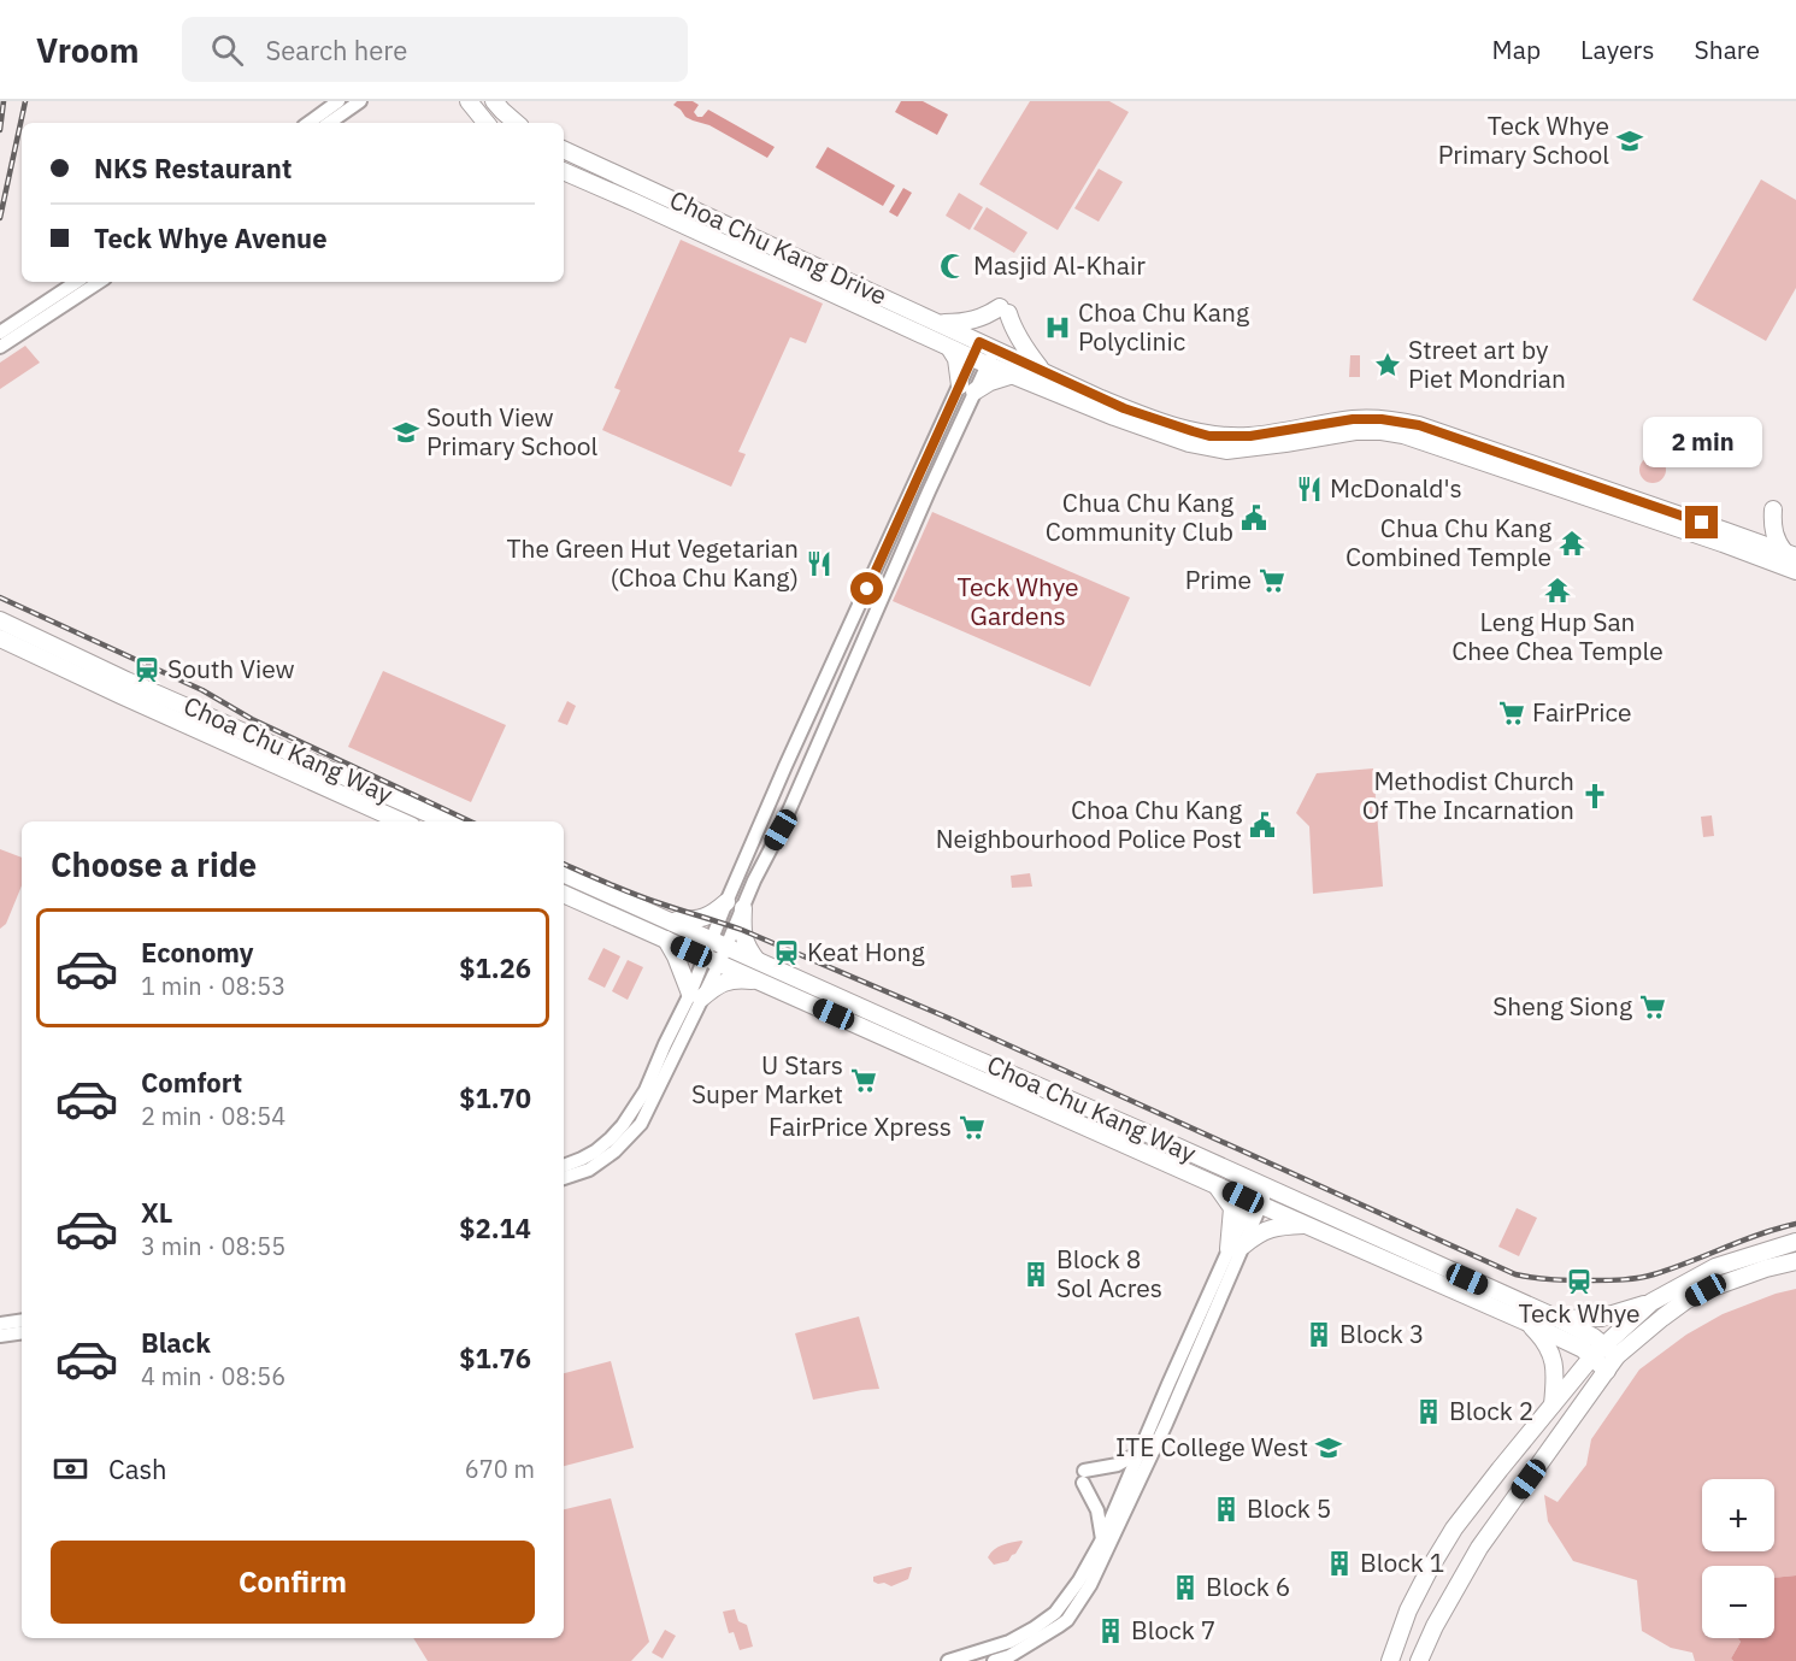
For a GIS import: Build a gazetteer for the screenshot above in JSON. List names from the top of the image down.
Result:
{
  "streets": {
    "main road": ["Choa Chu Kang Drive", "Choa Chu Kang Way"]
  },
  "parks": ["Teck Whye Gardens"],
  "places": {
    "school or university": ["Teck Whye Primary School", "South View Primary School", "ITE College West"],
    "mosque": ["Masjid Al-Khair"],
    "hospital": ["Choa Chu Kang Polyclinic"],
    "place": ["Street art by Piet Mondrian"],
    "restaurant": ["McDonald's", "The Green Hut Vegetarian (Choa Chu Kang)"],
    "public building": ["Chua Chu Kang Community Club", "Choa Chu Kang Neighbourhood Police Post"],
    "temple": ["Chua Chu Kang Combined Temple", "Leng Hup San Chee Chea Temple"],
    "supermarket": [
      "Prime",
      "FairPrice",
      "Sheng Siong",
      "U Stars Super Market",
      "FairPrice Xpress"
    ],
    "station": ["South View", "Keat Hong", "Teck Whye"],
    "church": ["Methodist Church Of The Incarnation"],
    "building": [
      "Block 8 Sol Acres",
      "Block 3",
      "Block 2",
      "Block 5",
      "Block 1",
      "Block 6",
      "Block 7"
    ]
  },
  "page": {
    "header": "Vroom",
    "search": "Search here",
    "nav": ["Map", "Layers", "Share"],
    "banner": ["NKS Restaurant", "Teck Whye Avenue"],
    "bubble": "2 min",
    "heading": "Choose a ride",
    "list": [
      {
        "name": "Economy",
        "note": "1 min · 08:53",
        "value": "$1.26"
      },
      {
        "name": "Comfort",
        "note": "2 min · 08:54",
        "value": "$1.70"
      },
      {
        "name": "XL",
        "note": "3 min · 08:55",
        "value": "$2.14"
      },
      {
        "name": "Black",
        "note": "4 min · 08:56",
        "value": "$1.76"
      }
    ],
    "pay": ["Cash", "670 m"],
    "map_buttons": ["+", "−"],
    "buttons": "Confirm"
  }
}
